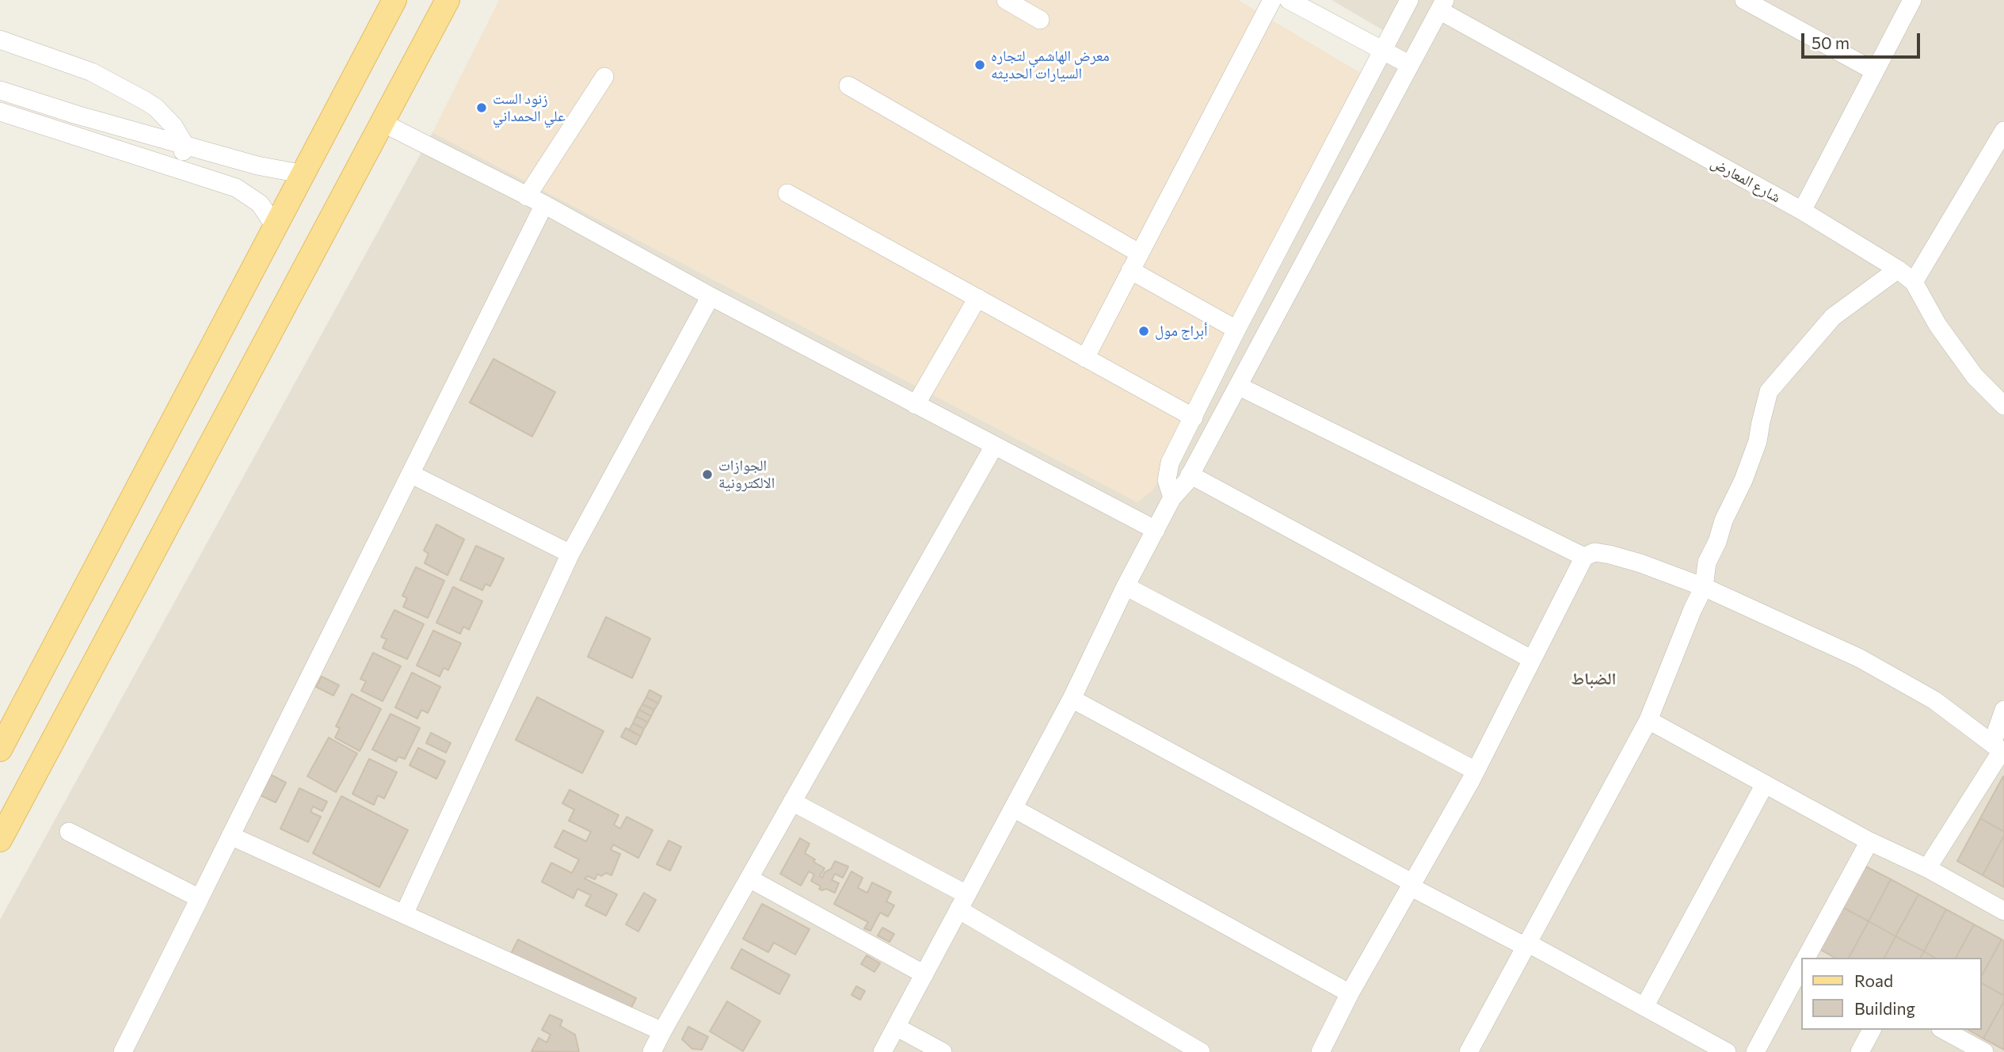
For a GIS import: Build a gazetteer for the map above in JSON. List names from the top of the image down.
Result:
{
  "streets": {
    "street": ["شارع المعارض"]
  },
  "districts": ["الضباط"],
  "places": [
    "معرض الهاشمي لتجاره السيارات الحديثه",
    "زنود الست علي الحمداني",
    "أبراج مول",
    "الجوازات الالكترونية"
  ],
  "legend": ["Road", "Building"],
  "scale_bar": "50 m"
}
